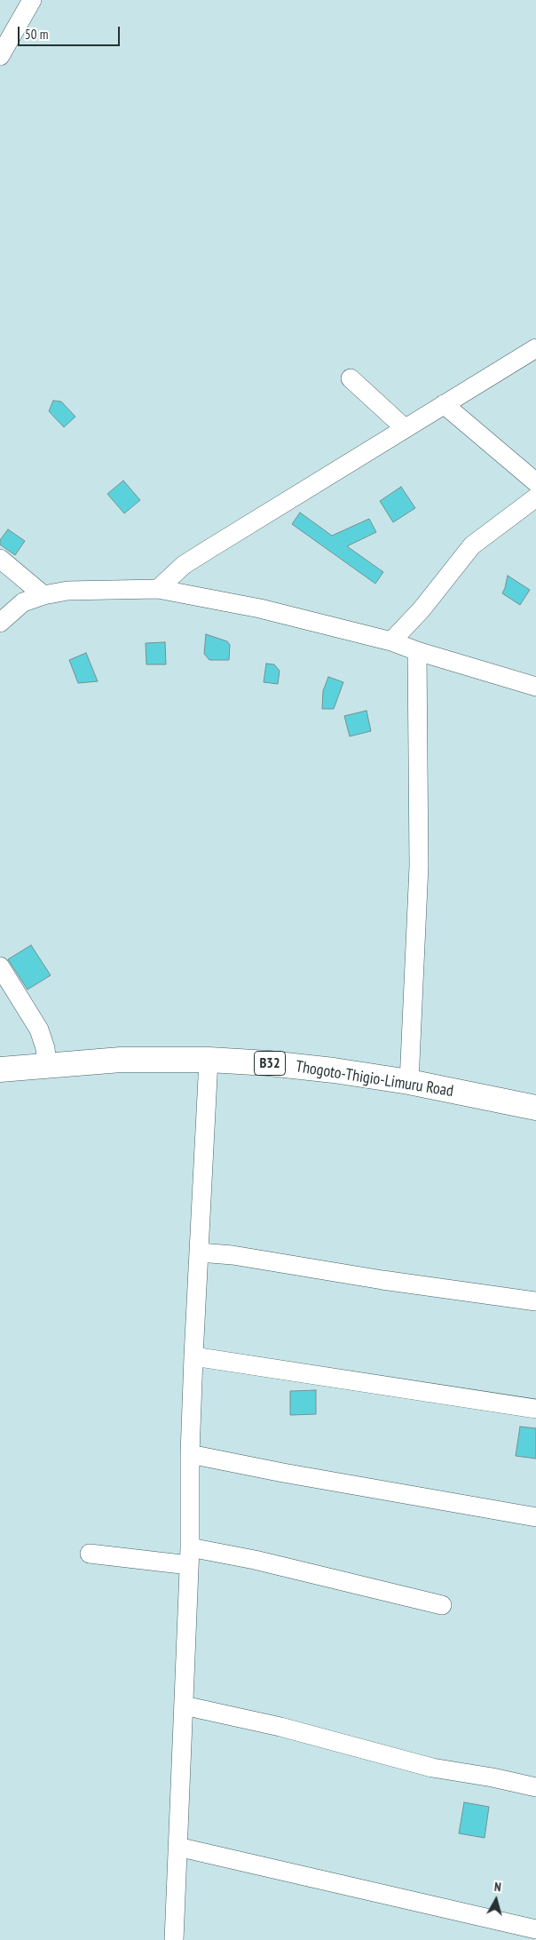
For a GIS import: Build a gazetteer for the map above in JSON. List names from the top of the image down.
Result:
{
  "streets": {
    "highway": ["B32", "Thogoto-Thigio-Limuru Road"]
  },
  "scale_bar": "50 m",
  "north": "top"
}
